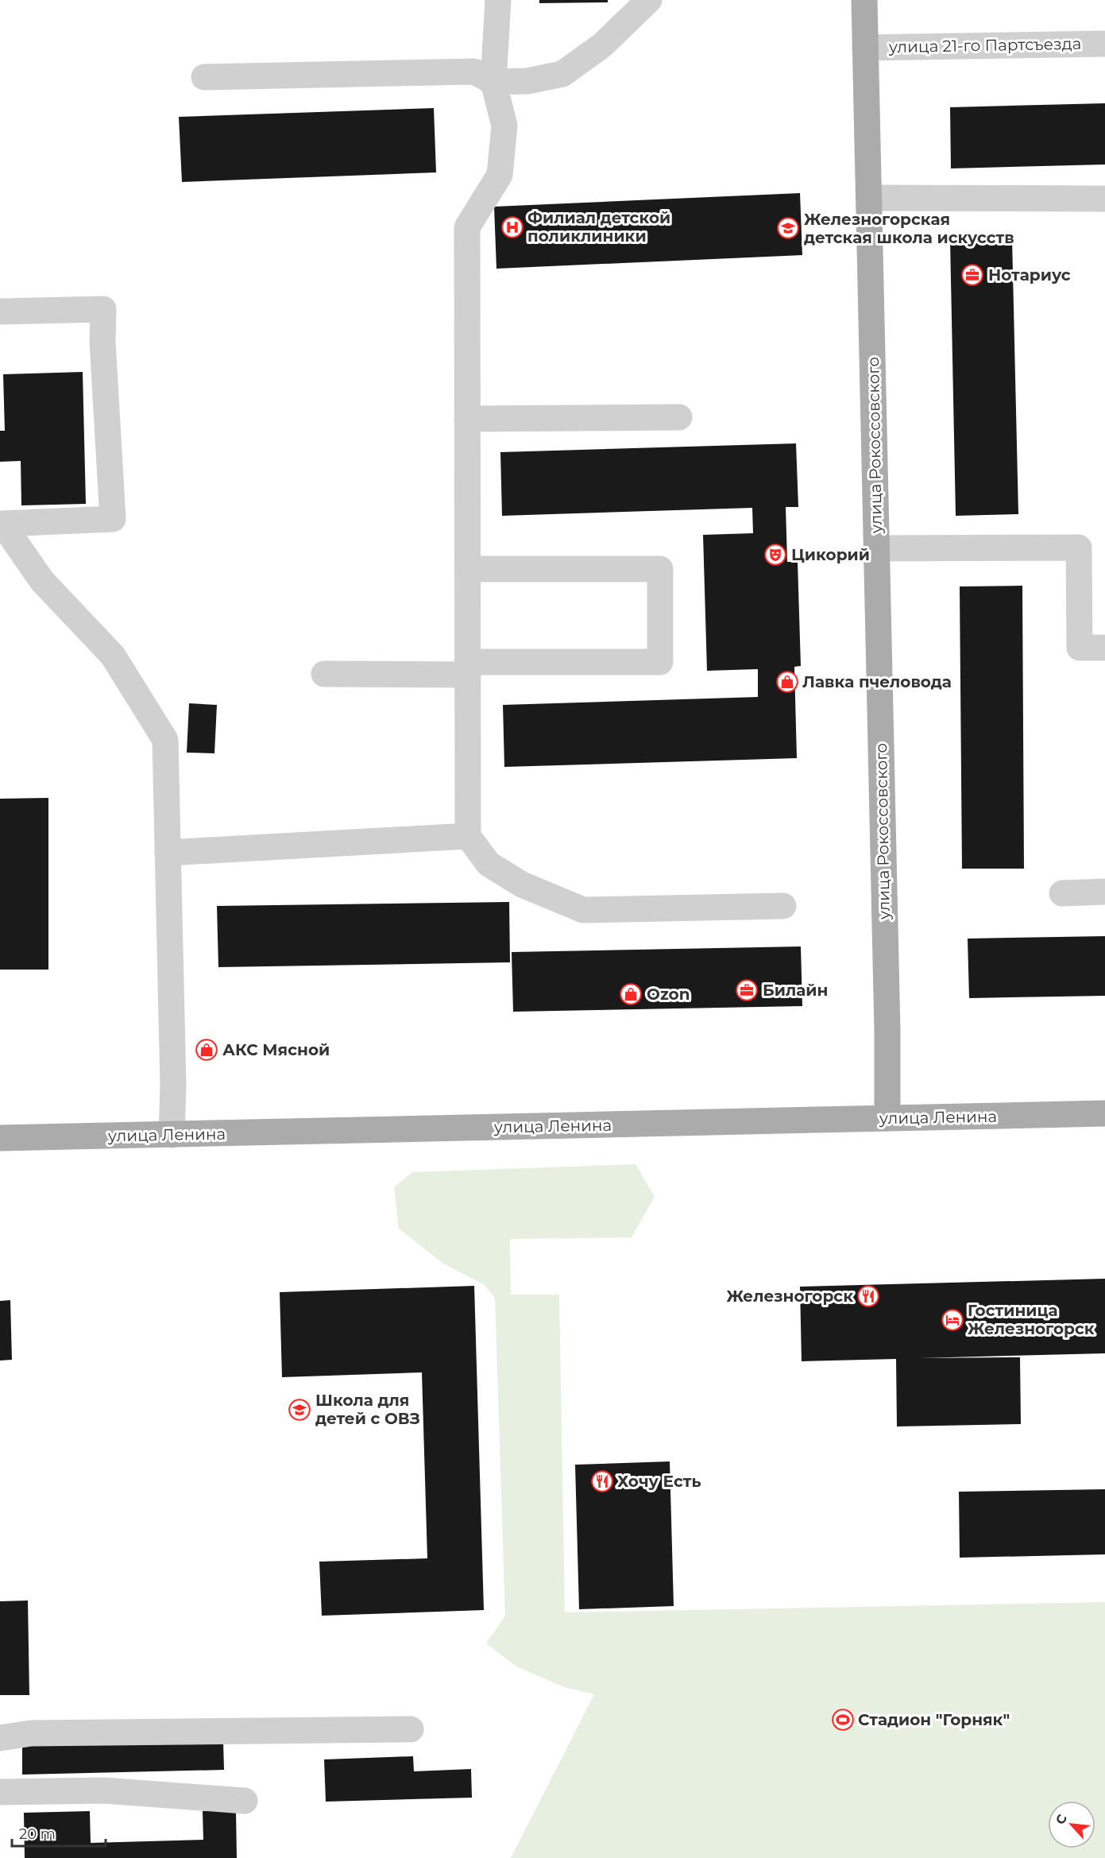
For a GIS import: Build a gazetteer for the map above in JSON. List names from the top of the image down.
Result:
{
  "streets": {
    "main road": ["улица Рокоссовского", "улица Ленина"],
    "street": ["улица 21-го Партсъезда"]
  },
  "crossings": [
    ["улица 21-го Партсъезда", "улица Рокоссовского"],
    ["улица Рокоссовского", "улица Ленина"]
  ],
  "places": {
    "hospital": ["Филиал детской поликлиники"],
    "school or university": ["Железногорская детская школа искусств", "Школа для детей с ОВЗ"],
    "office": ["Нотариус", "Билайн"],
    "theatre": ["Цикорий"],
    "shop": ["Лавка пчеловода", "Ozon", "АКС Мясной"],
    "restaurant": ["Железногорск", "Хочу Есть"],
    "hotel": ["Гостиница Железногорск"],
    "sports": ["Стадион \"Горняк\""]
  },
  "scale_bar": "20 m",
  "north": "top left"
}
